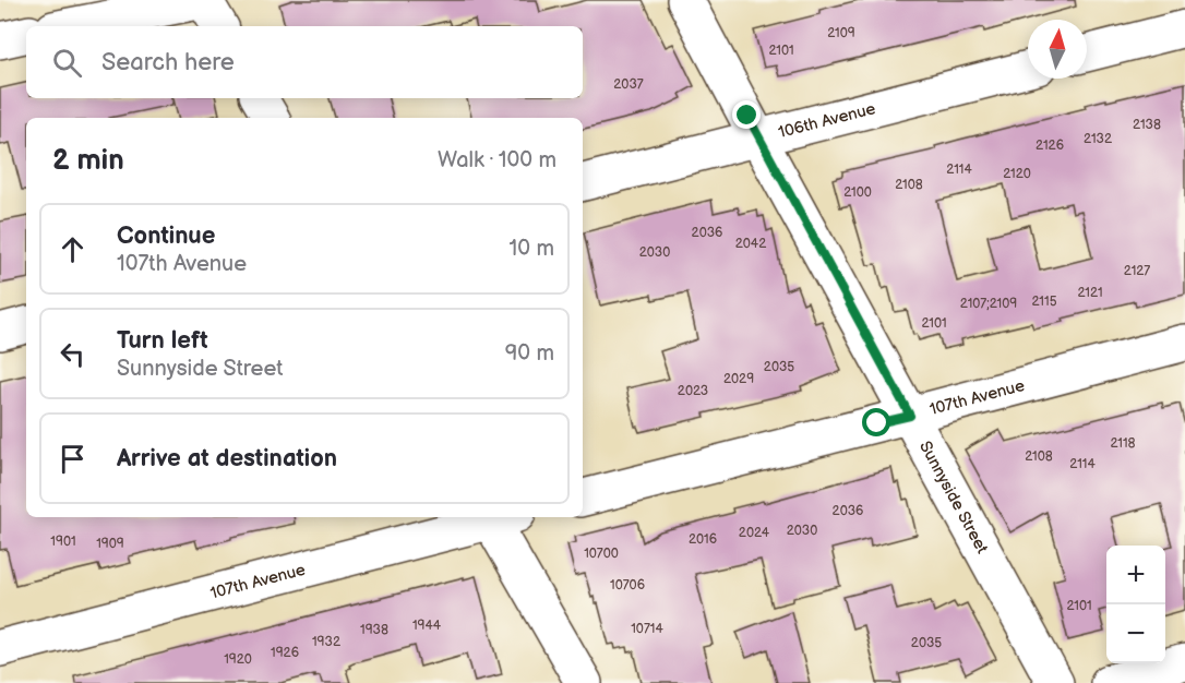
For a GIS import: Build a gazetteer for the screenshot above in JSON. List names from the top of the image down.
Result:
{
  "streets": {
    "street": ["106th Avenue", "107th Avenue", "Sunnyside Street"]
  },
  "crossings": [
    ["106th Avenue", "Sunnyside Street"],
    ["107th Avenue", "Sunnyside Street"]
  ],
  "house_numbers": [
    "2109",
    "2101",
    "2037",
    "2138",
    "2132",
    "2126",
    "2114",
    "2120",
    "2108",
    "2100",
    "2036",
    "2042",
    "2030",
    "2127",
    "2121",
    "2115",
    "2107;2109",
    "2101",
    "2035",
    "2029",
    "2023",
    "2118",
    "2108",
    "2114",
    "2036",
    "2030",
    "2024",
    "2016",
    "1901",
    "1909",
    "10700",
    "10706",
    "2101",
    "1944",
    "10714",
    "1938",
    "1932",
    "2035",
    "1926",
    "1920"
  ],
  "north": "top",
  "page": {
    "search": "Search here",
    "heading": ["2 min", "Walk · 100 m"],
    "list": [
      ["Continue", "107th Avenue", "10 m"],
      ["Turn left", "Sunnyside Street", "90 m"],
      "Arrive at destination"
    ],
    "map_buttons": ["+", "−"]
  }
}
